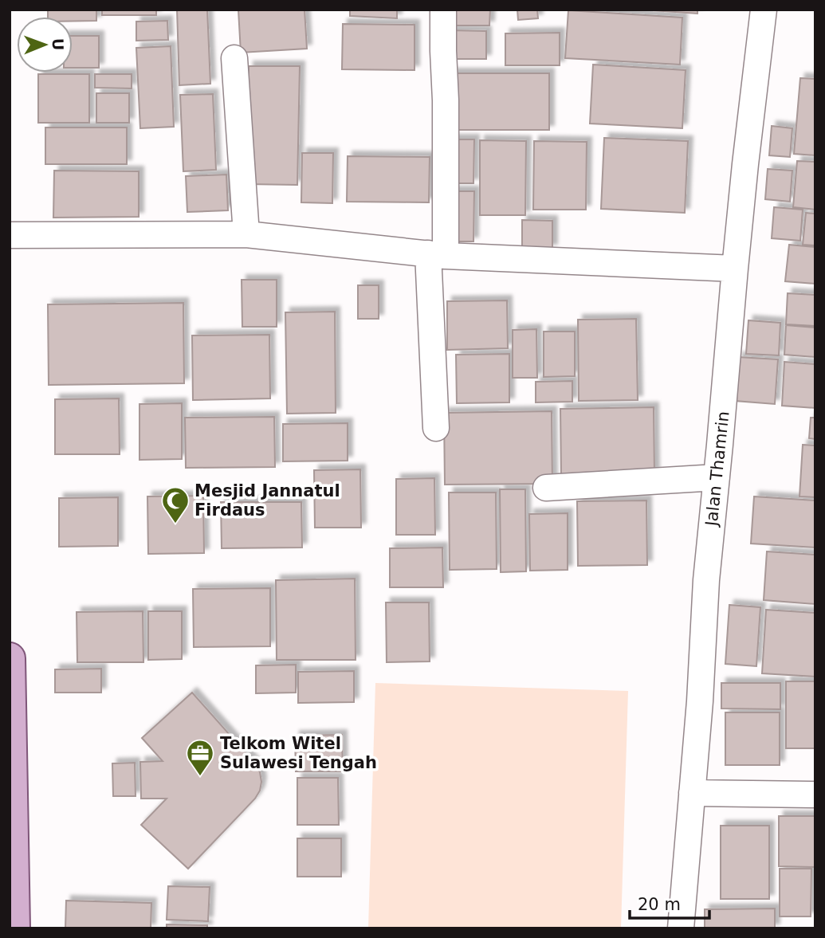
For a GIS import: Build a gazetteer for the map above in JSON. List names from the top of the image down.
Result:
{
  "streets": {
    "street": ["Jalan Thamrin"]
  },
  "places": {
    "mosque": ["Mesjid Jannatul Firdaus"],
    "office": ["Telkom Witel Sulawesi Tengah"]
  },
  "scale_bar": "20 m",
  "north": "right"
}
